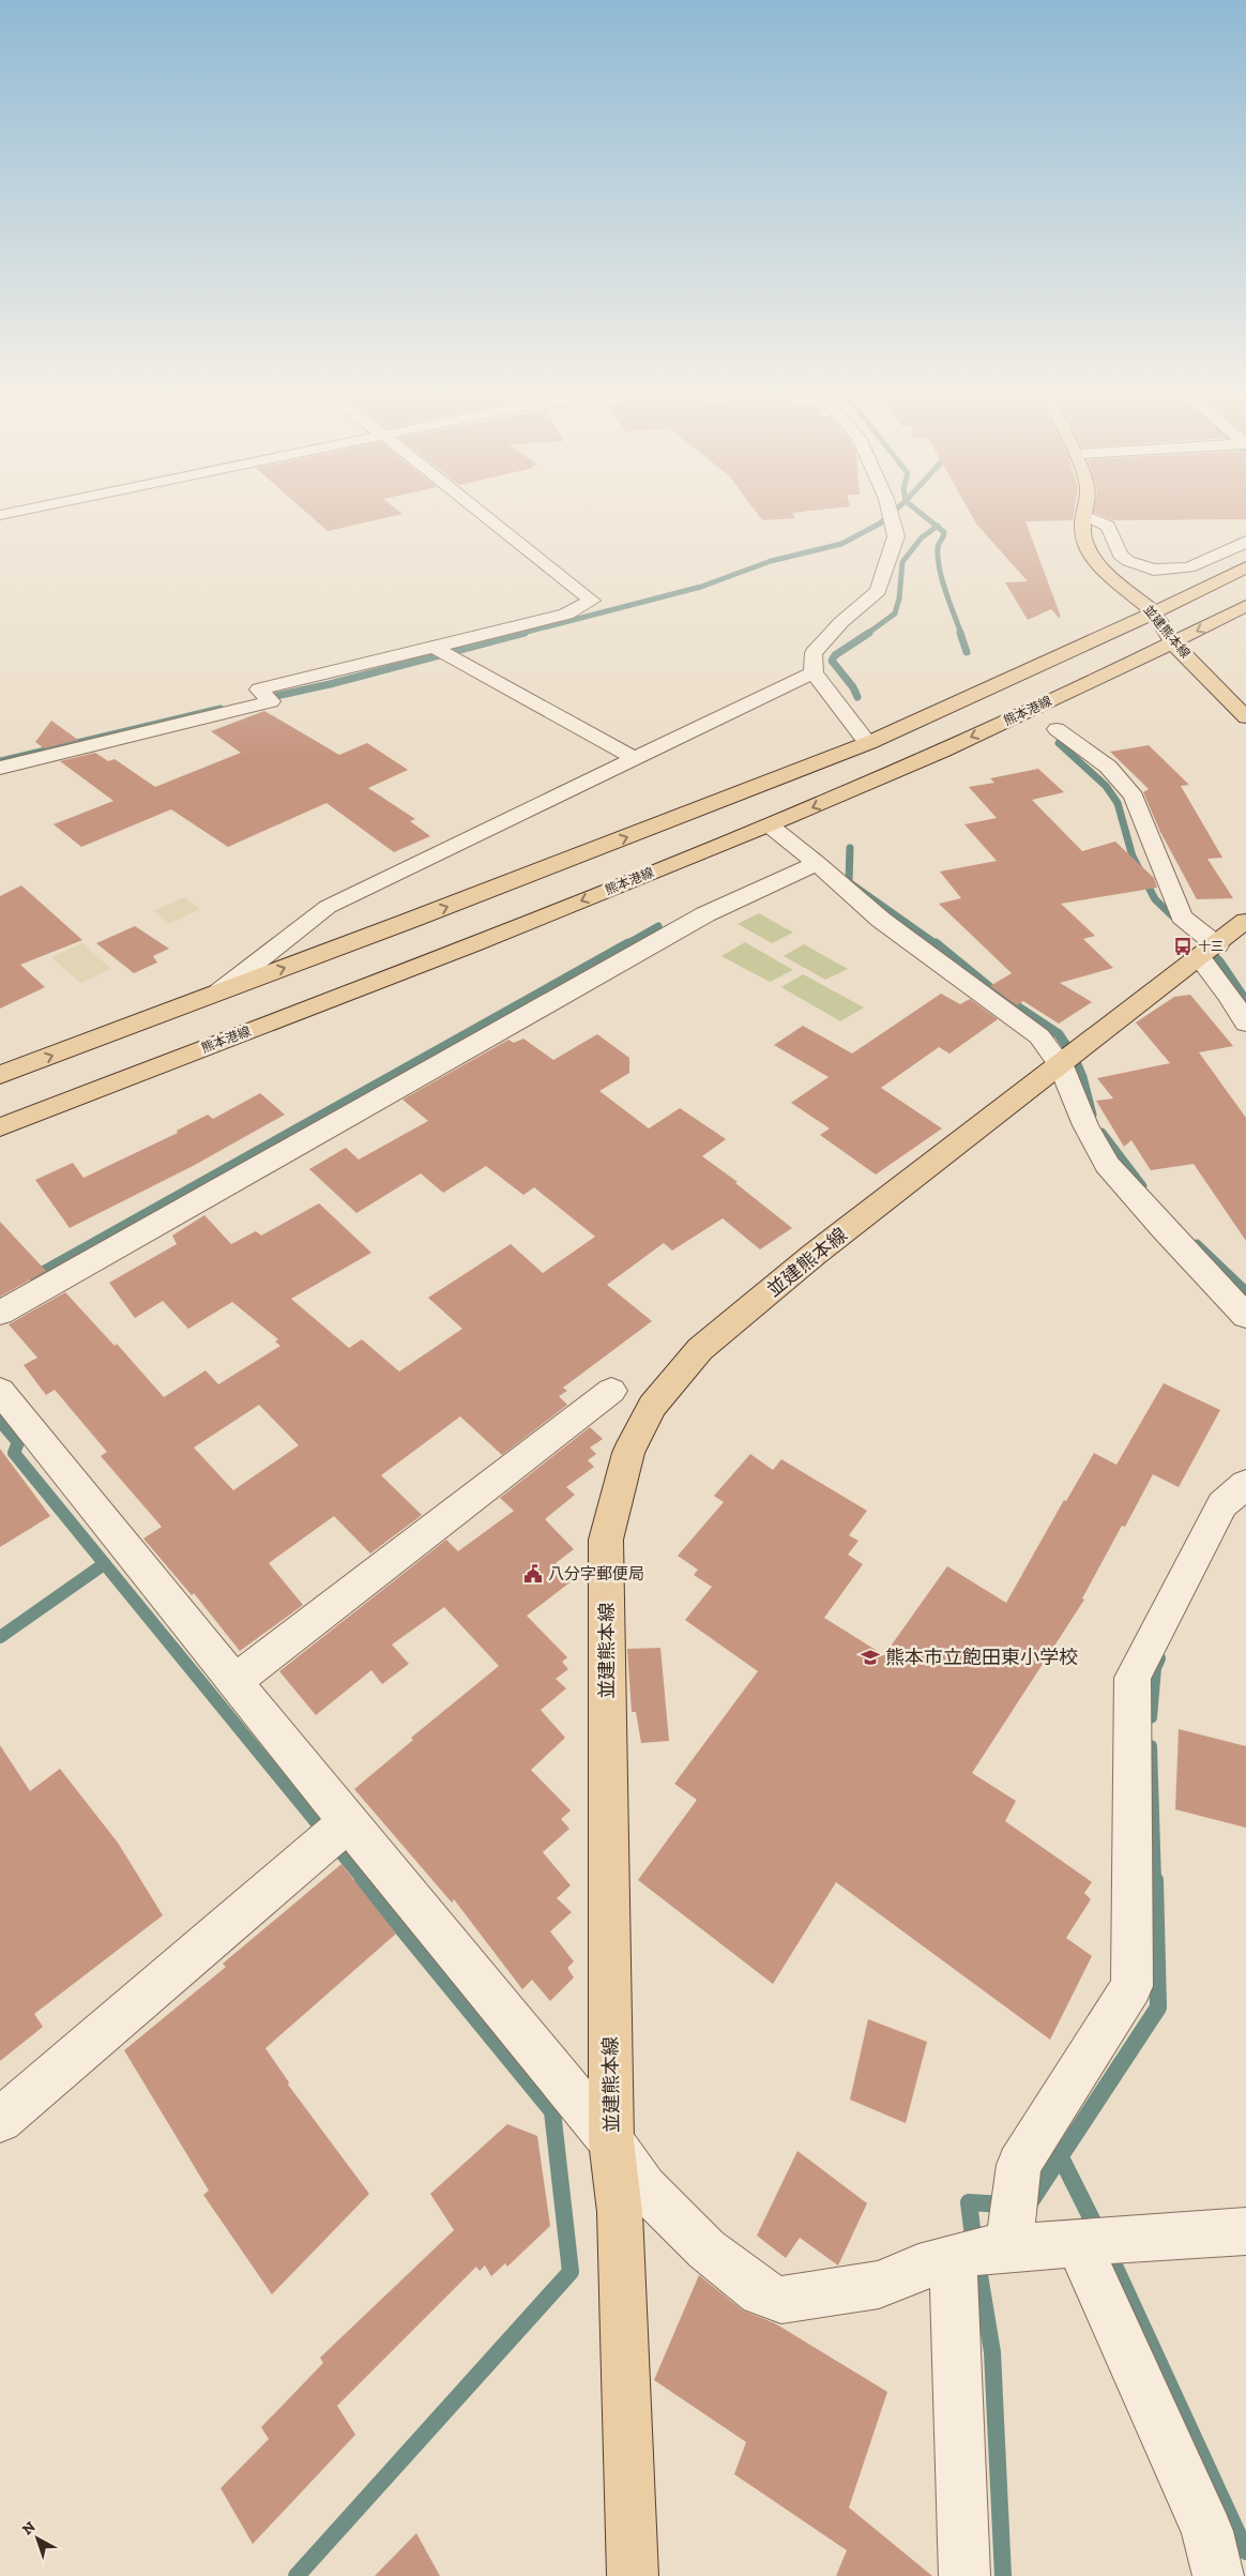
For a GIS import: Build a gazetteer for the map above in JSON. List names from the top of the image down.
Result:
{
  "streets": {
    "main road": ["並建熊本線", "熊本港線"]
  },
  "crossings": [
    ["並建熊本線", "熊本港線"]
  ],
  "places": {
    "bus stop": ["十三"],
    "public building": ["八分字郵便局"],
    "school or university": ["熊本市立飽田東小学校"]
  },
  "north": "top left"
}
